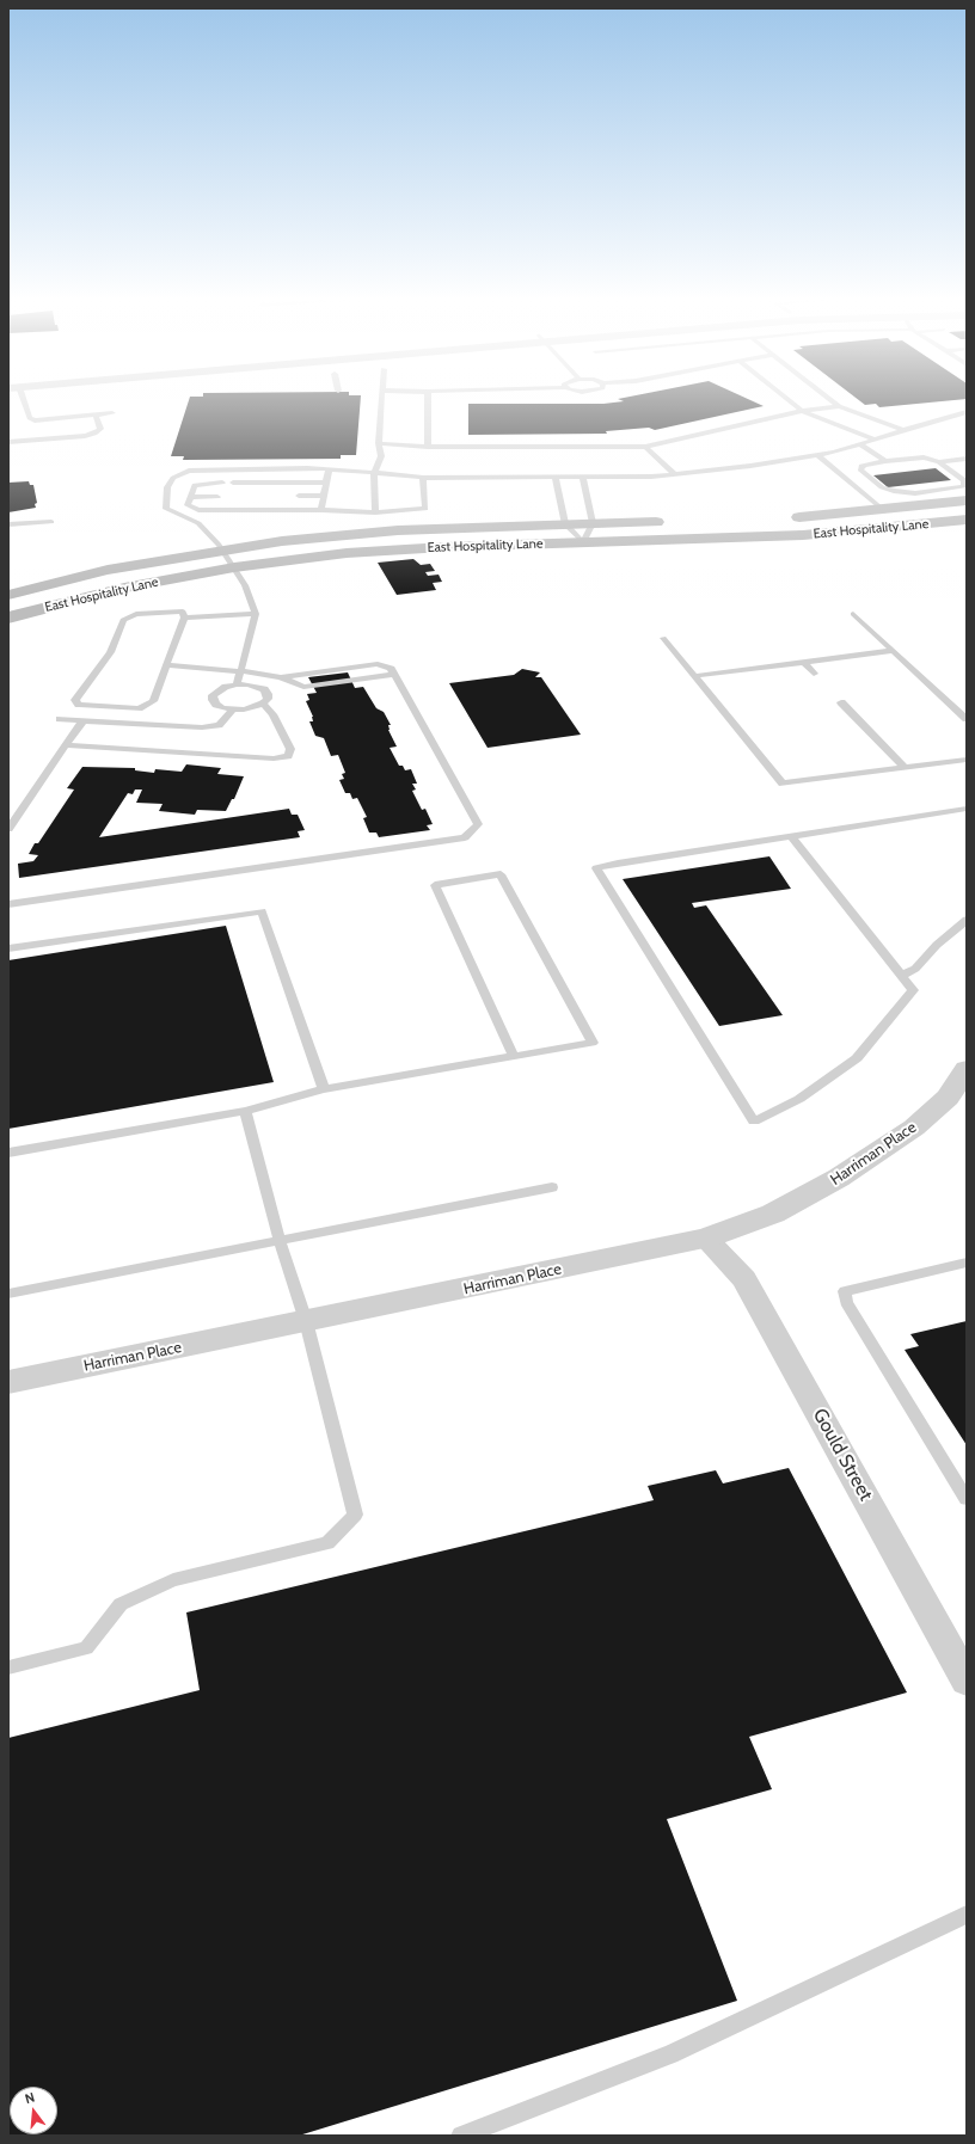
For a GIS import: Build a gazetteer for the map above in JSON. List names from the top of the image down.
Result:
{
  "streets": {
    "main road": ["East Hospitality Lane"],
    "street": ["Harriman Place", "Gould Street"]
  },
  "crossings": [
    ["Harriman Place", "Gould Street"]
  ],
  "north": "top"
}
